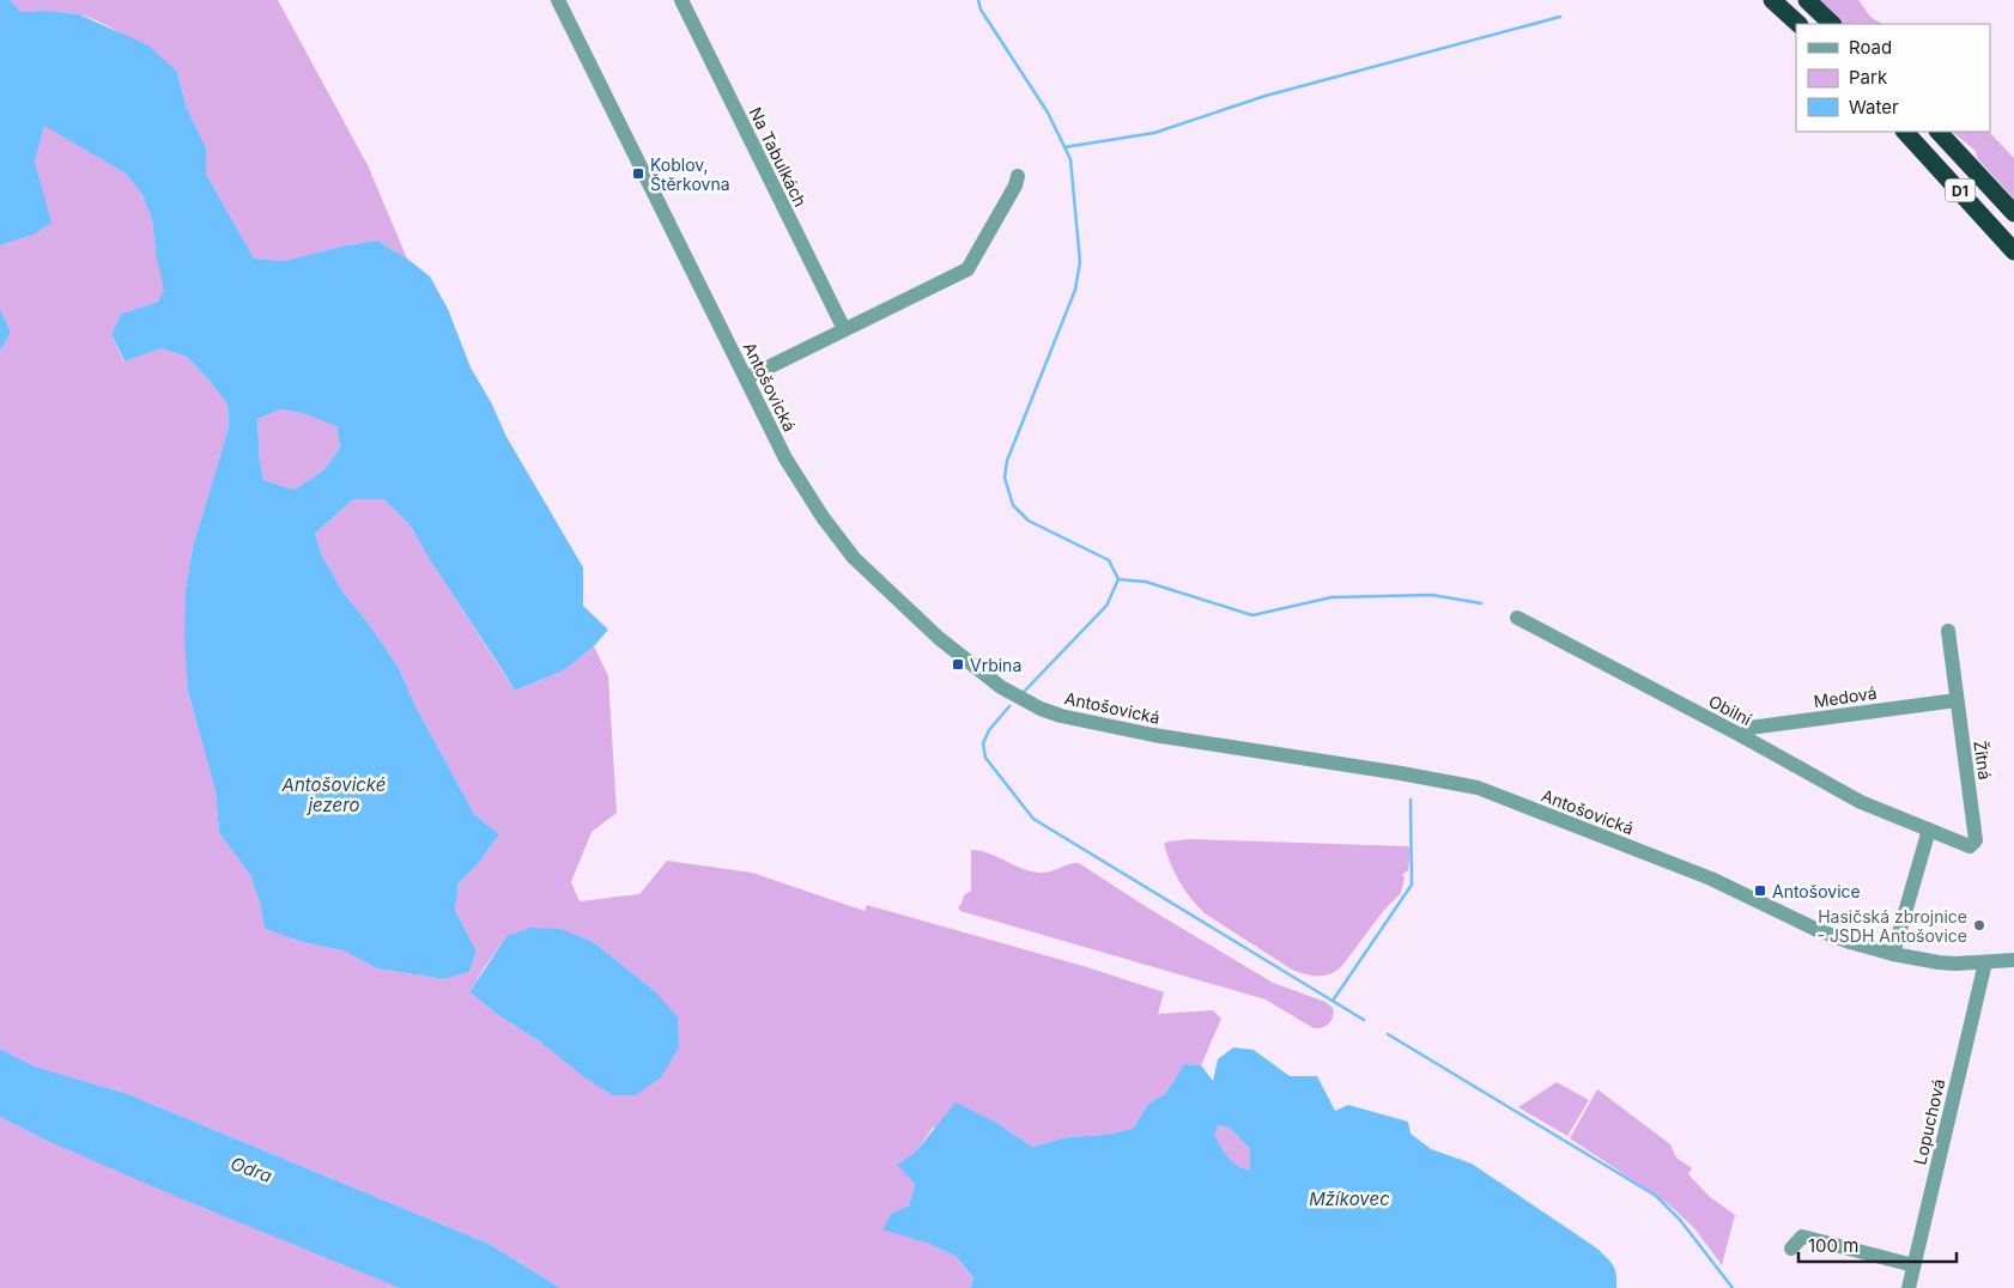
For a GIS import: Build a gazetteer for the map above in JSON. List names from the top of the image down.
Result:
{
  "streets": {
    "highway": ["D1"],
    "street": [
      "Na Tabulkách",
      "Antošovická",
      "Medová",
      "Obilní",
      "Žitná",
      "Lopuchová"
    ]
  },
  "crossings": [
    ["Antošovická", "Lopuchová"],
    ["Medová", "Obilní"],
    ["Medová", "Žitná"],
    ["Obilní", "Žitná"]
  ],
  "water": ["Antošovické jezero", "Odra", "Mžíkovec"],
  "places": {
    "transit": ["Koblov, Štěrkovna", "Vrbina", "Antošovice"],
    "other": ["Hasičská zbrojnice - JSDH Antošovice"]
  },
  "legend": ["Road", "Park", "Water"],
  "scale_bar": "100 m"
}
